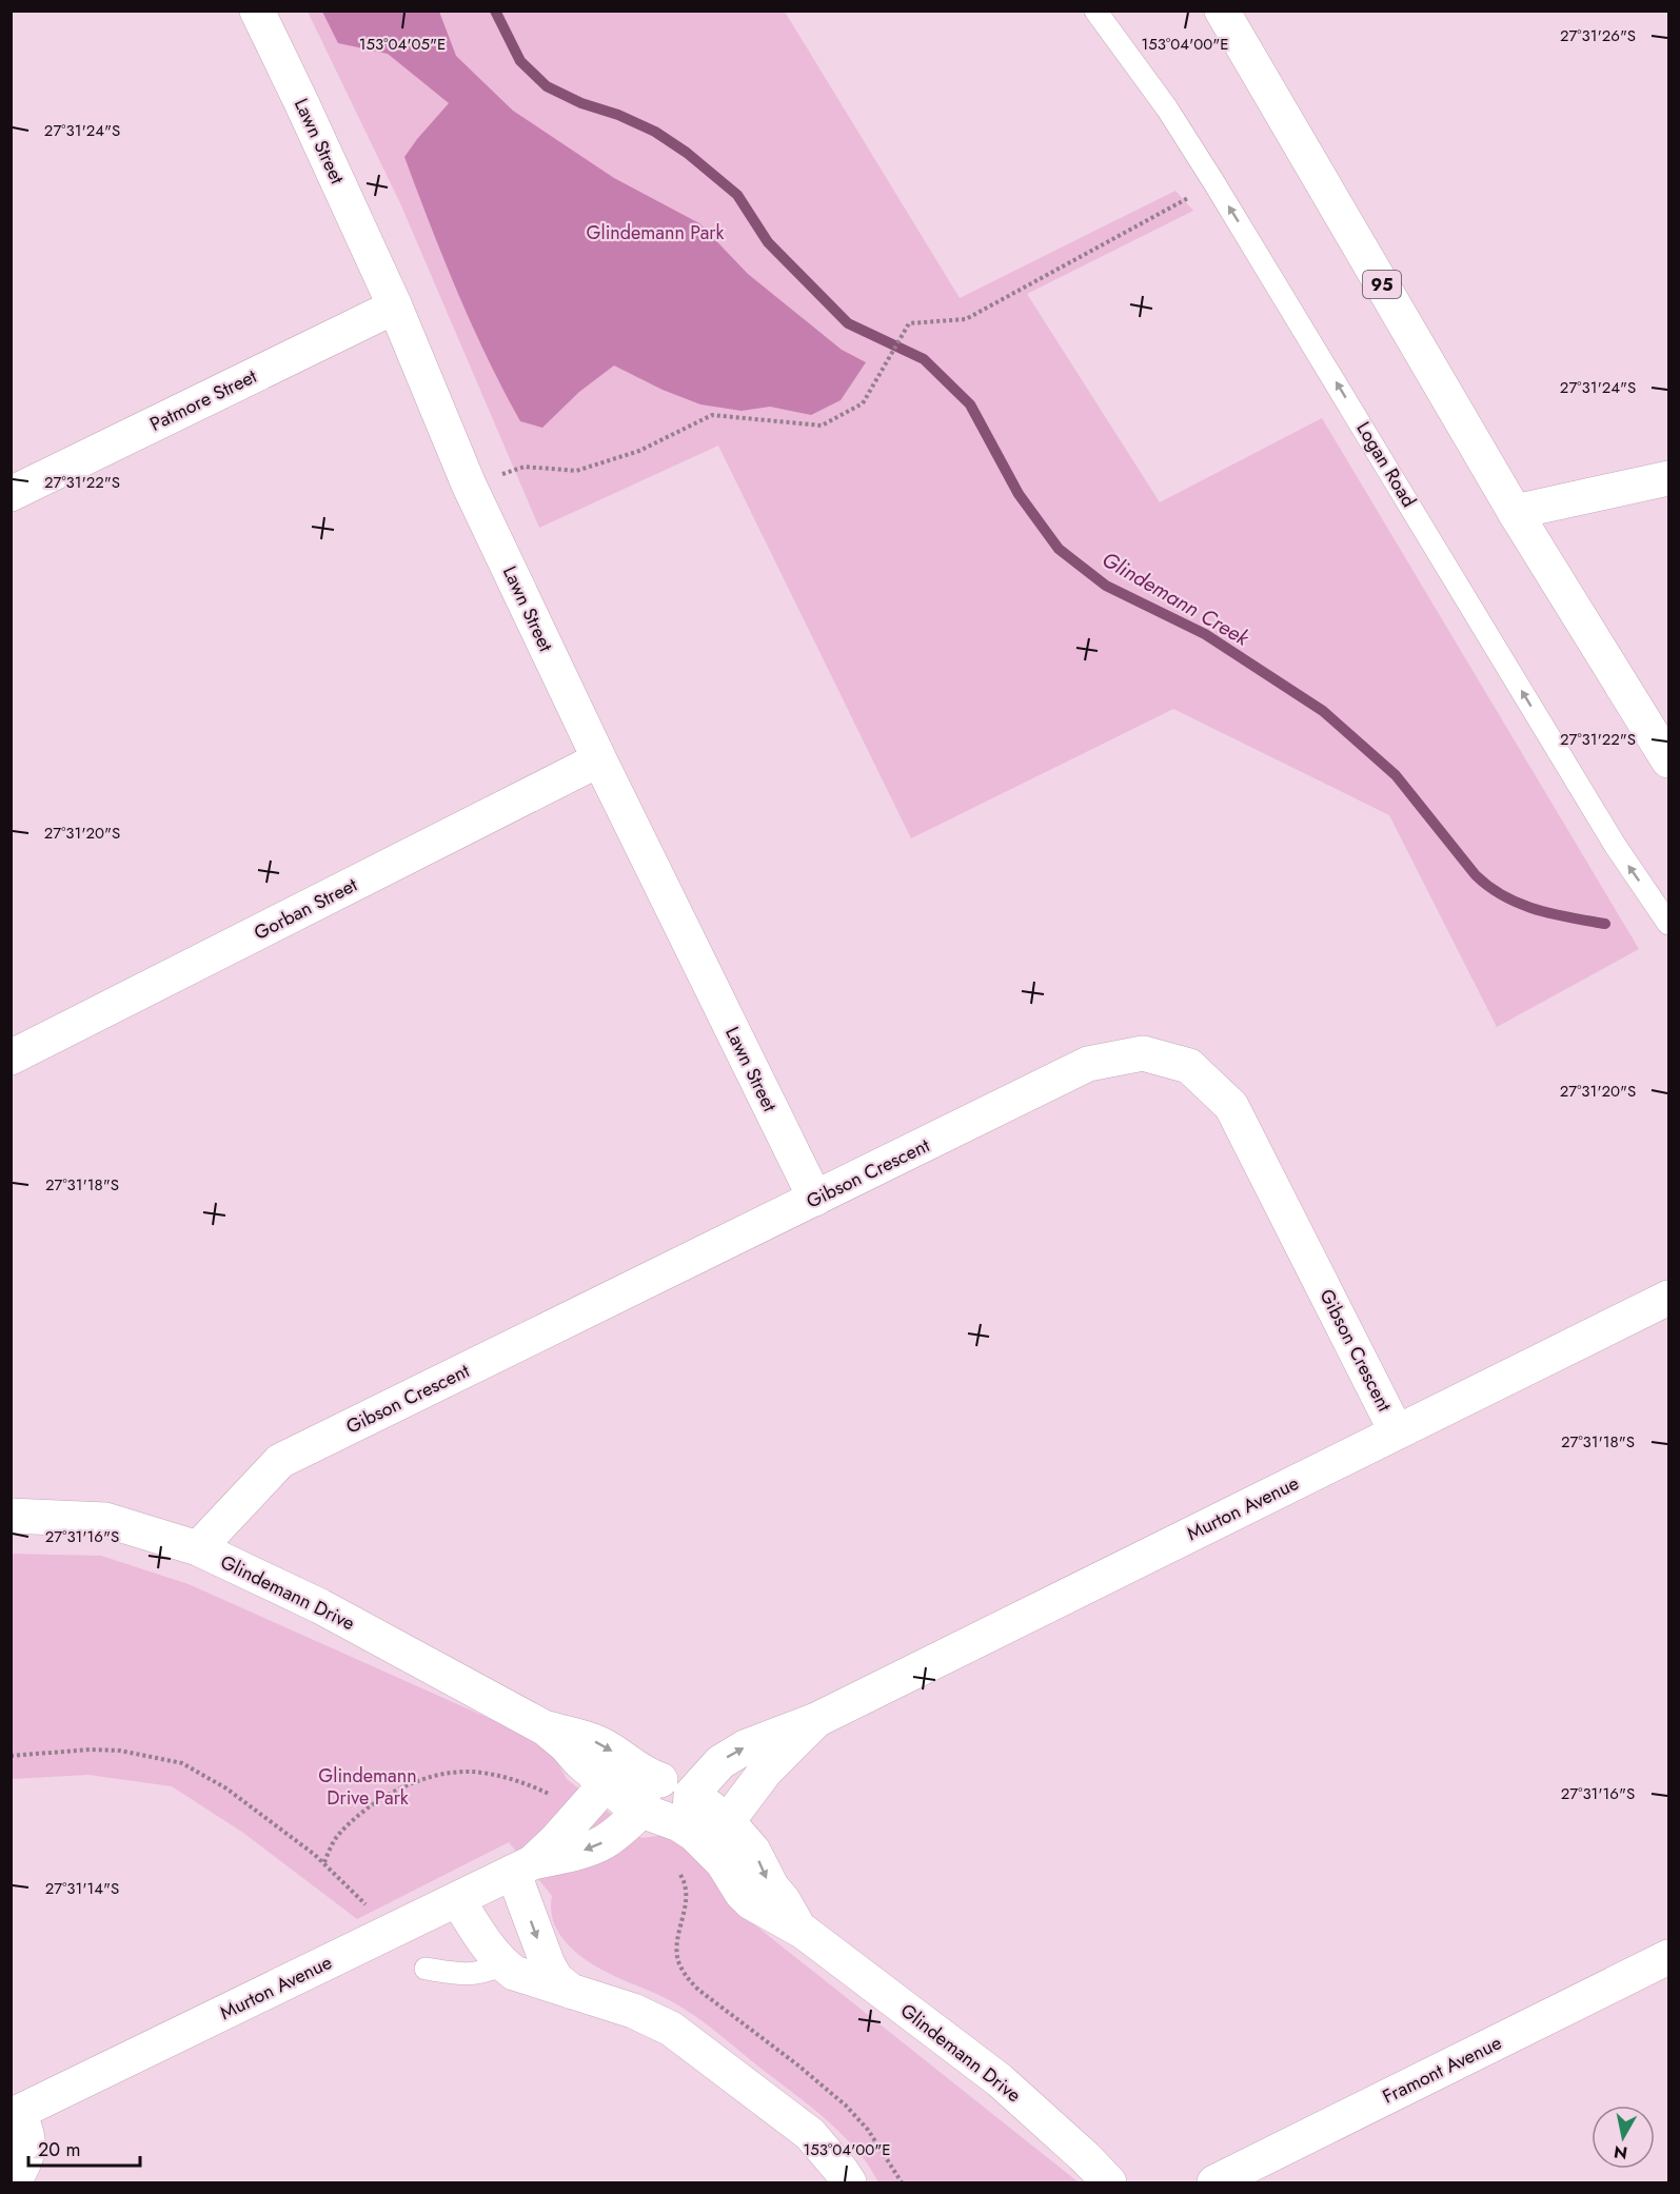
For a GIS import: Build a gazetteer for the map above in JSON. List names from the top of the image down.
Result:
{
  "streets": {
    "street": [
      "Lawn Street",
      "95",
      "Patmore Street",
      "Gorban Street",
      "Gibson Crescent",
      "Murton Avenue",
      "Glindemann Drive",
      "Framont Avenue"
    ],
    "lane": ["Logan Road"]
  },
  "crossings": [
    ["Lawn Street", "Patmore Street"],
    ["Lawn Street", "Gorban Street"],
    ["Lawn Street", "Gibson Crescent"],
    ["Gibson Crescent", "Murton Avenue"],
    ["Gibson Crescent", "Glindemann Drive"],
    ["Murton Avenue", "Glindemann Drive"]
  ],
  "one_way": ["Logan Road"],
  "water": ["Glindemann Creek"],
  "parks": ["Glindemann Park", "Glindemann Drive Park"],
  "scale_bar": "20 m",
  "north": "bottom",
  "coordinates": [
    "27°31'26\"S",
    "153°04'05\"E",
    "153°04'00\"E",
    "27°31'24\"S",
    "27°31'22\"S",
    "27°31'20\"S",
    "27°31'18\"S",
    "27°31'16\"S",
    "27°31'14\"S"
  ]
}
